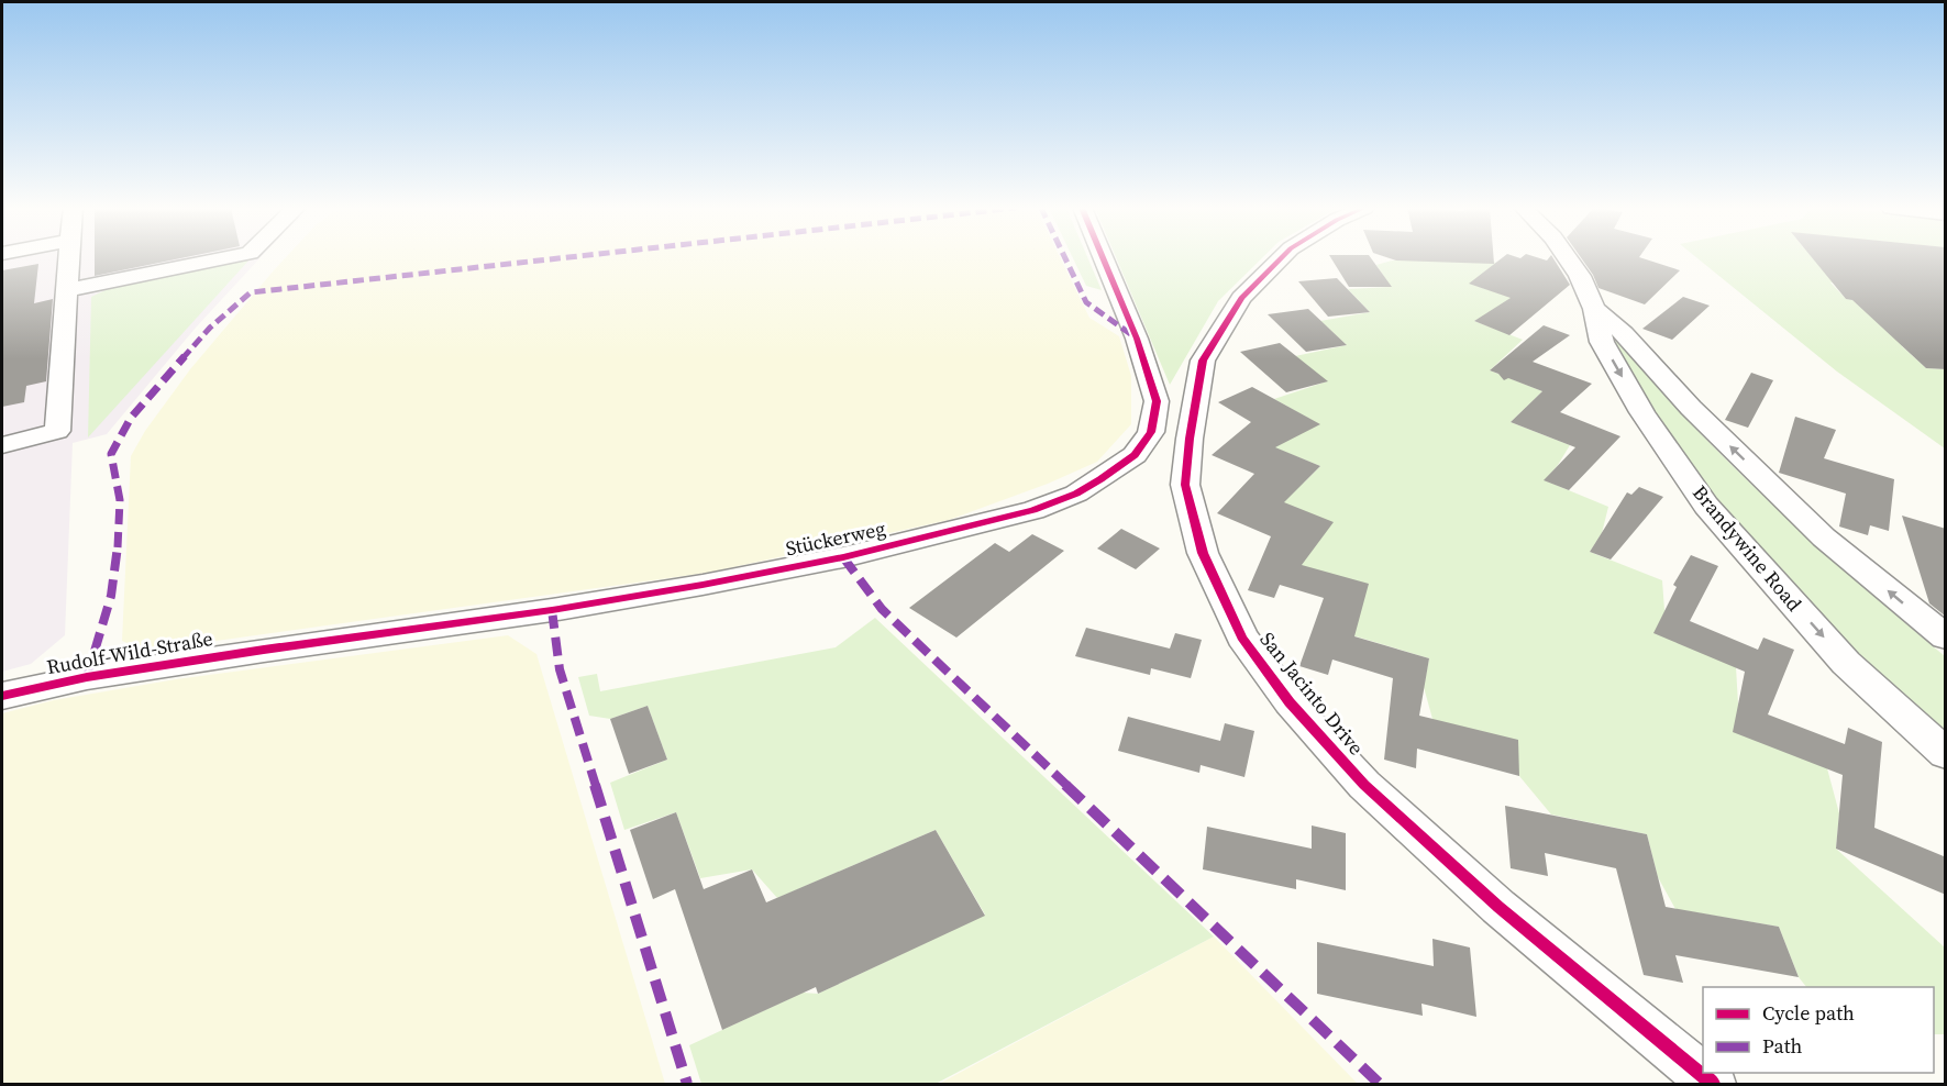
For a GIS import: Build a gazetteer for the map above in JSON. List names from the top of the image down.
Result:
{
  "streets": {
    "street": [
      "Stückerweg",
      "Brandywine Road",
      "Rudolf-Wild-Straße",
      "San Jacinto Drive"
    ]
  },
  "crossings": [
    ["Stückerweg", "Rudolf-Wild-Straße"]
  ],
  "legend": ["Cycle path", "Path"]
}
